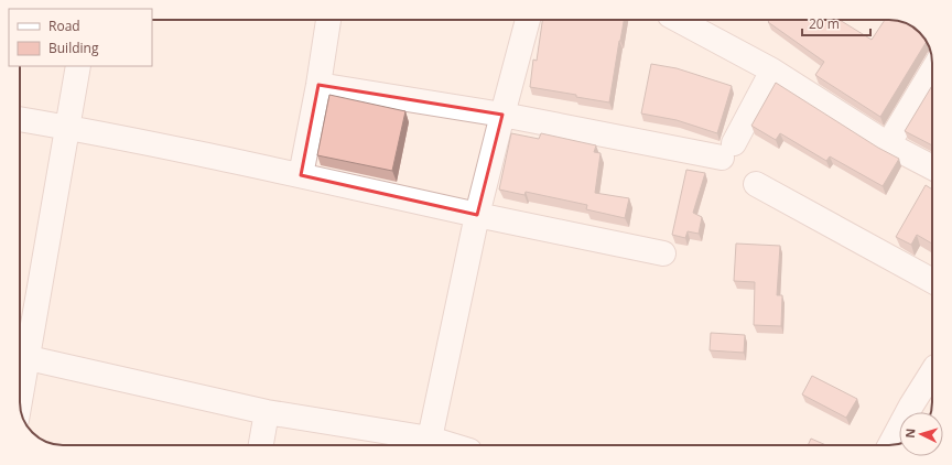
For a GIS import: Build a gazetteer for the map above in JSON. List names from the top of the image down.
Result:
{
  "legend": ["Road", "Building"],
  "scale_bar": "20 m",
  "north": "left"
}
